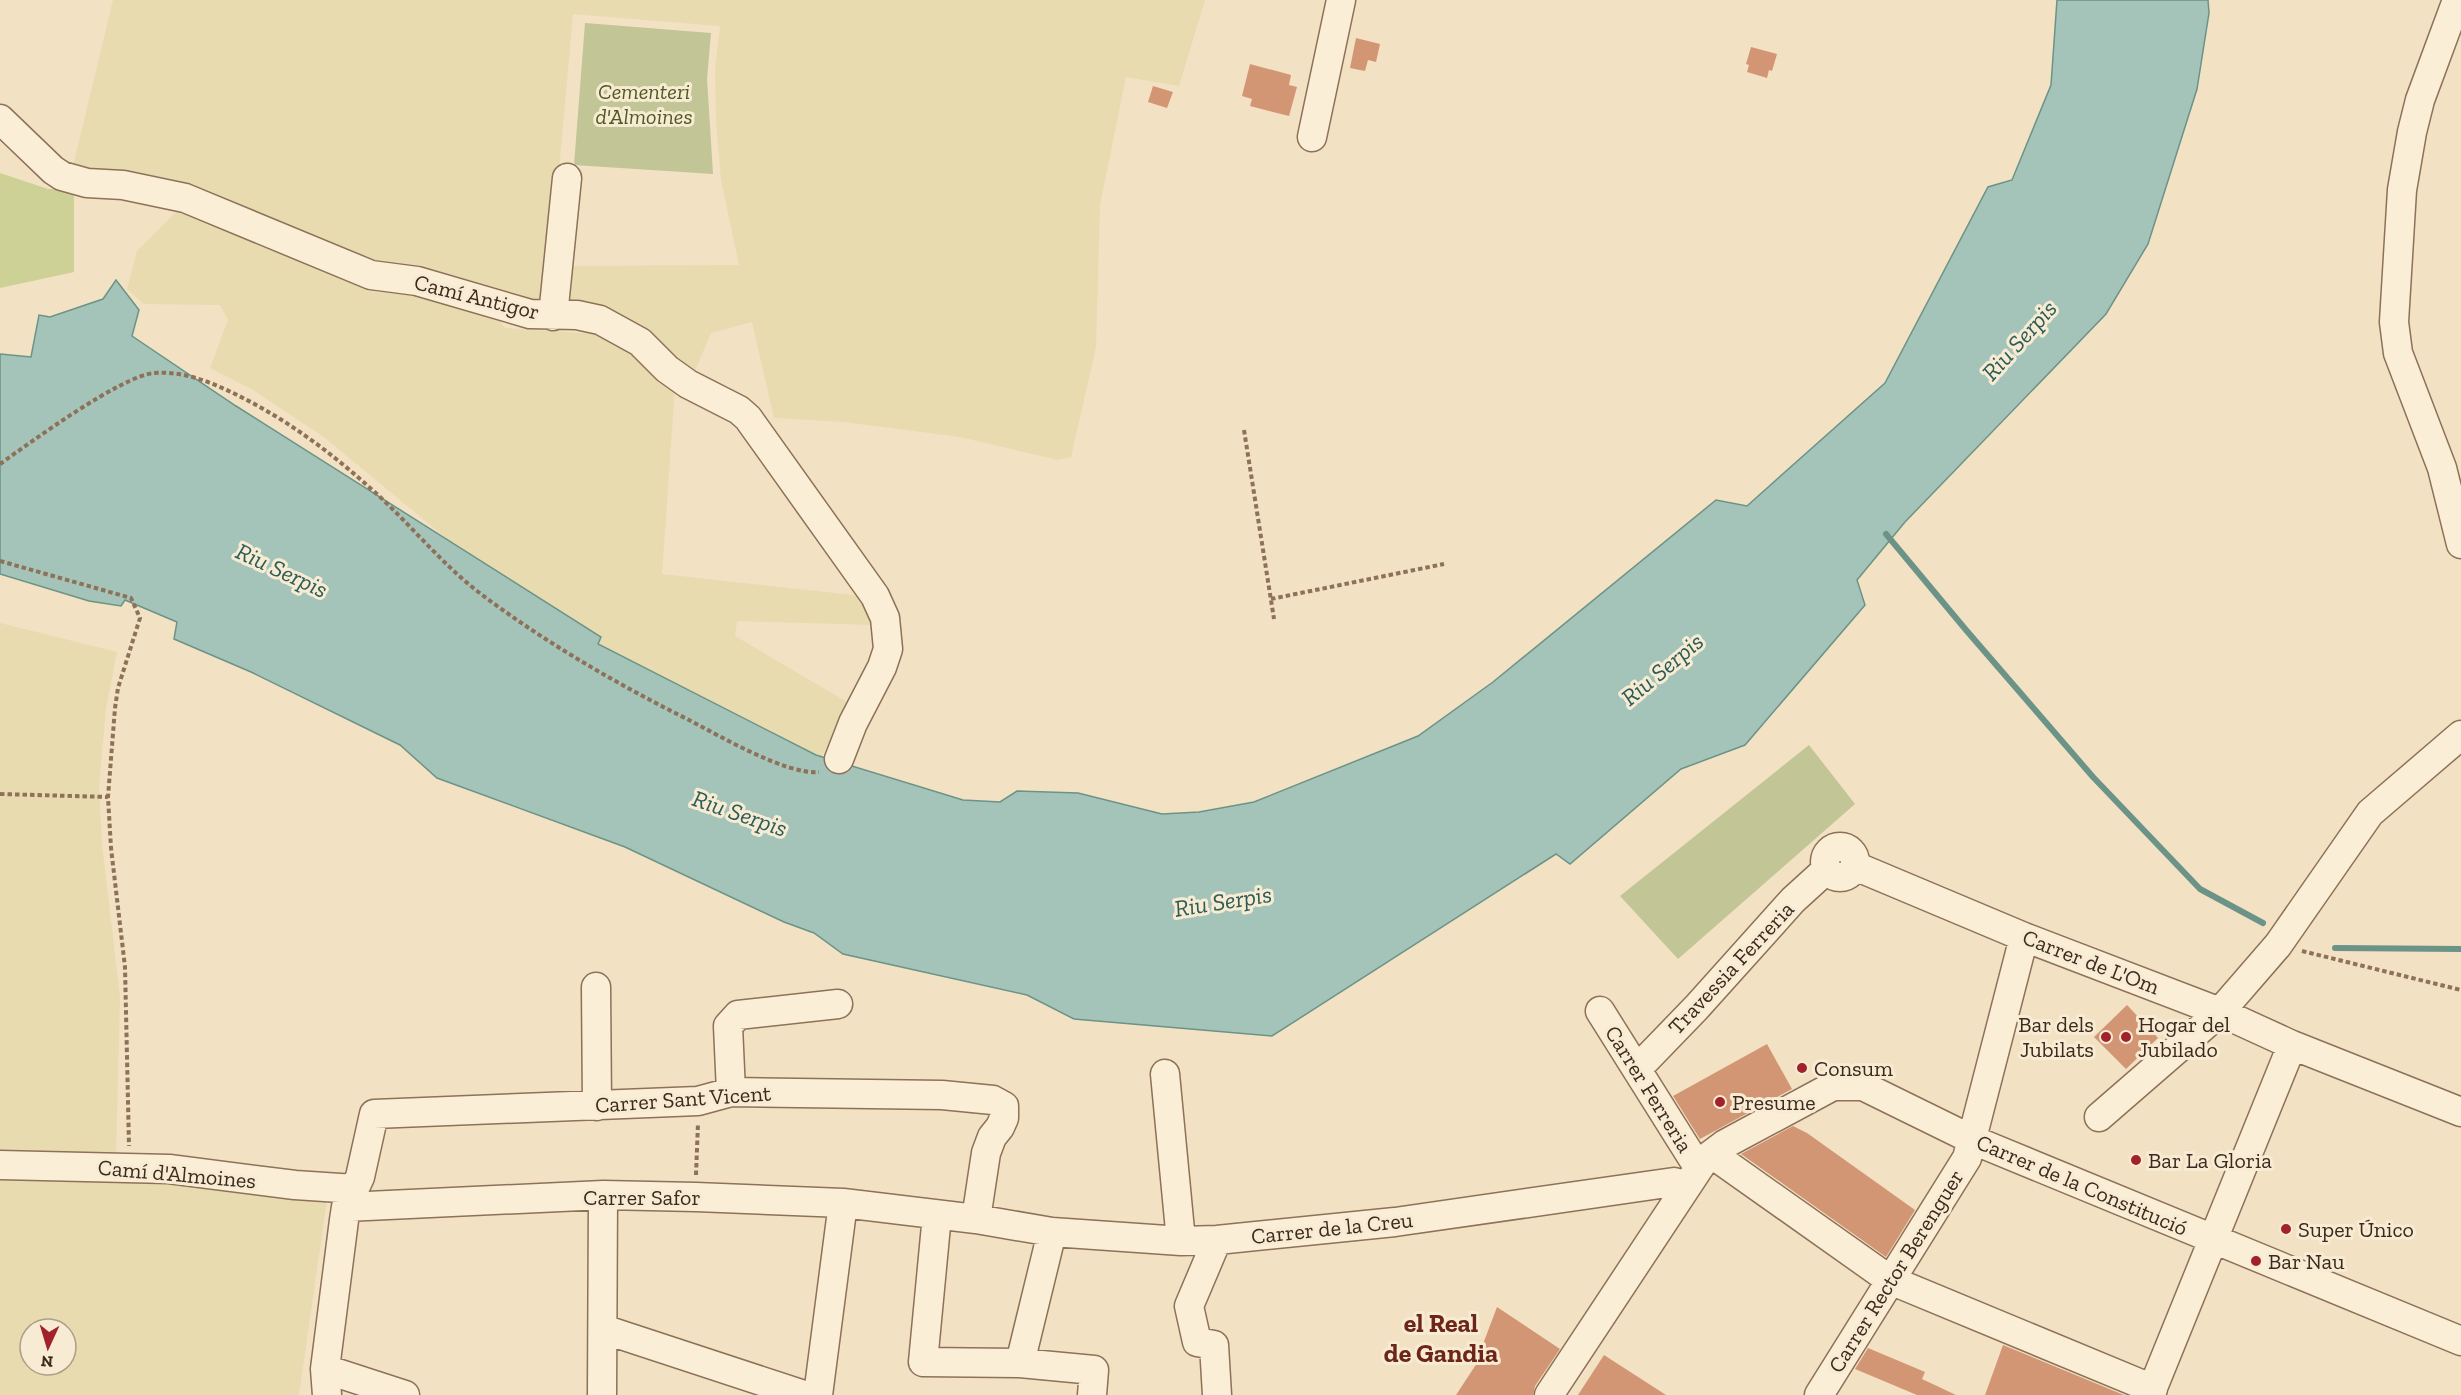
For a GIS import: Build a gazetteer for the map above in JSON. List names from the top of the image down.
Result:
{
  "streets": {
    "street": [
      "Camí Antigor",
      "Carrer de L'Om",
      "Travessia Ferreria",
      "Carrer Ferreria",
      "Carrer Sant Vicent",
      "Camí d'Almoines",
      "Carrer de la Constitució",
      "Carrer Safor",
      "Carrer de la Creu",
      "Carrer Rector Berenguer"
    ]
  },
  "crossings": [
    ["Carrer de L'Om", "Travessia Ferreria"],
    ["Carrer de L'Om", "Carrer Rector Berenguer"],
    ["Travessia Ferreria", "Carrer Ferreria"],
    ["Carrer Ferreria", "Carrer de la Constitució"],
    ["Carrer Ferreria", "Carrer de la Creu"],
    ["Carrer Sant Vicent", "Camí d'Almoines"],
    ["Carrer Sant Vicent", "Carrer Safor"],
    ["Carrer Sant Vicent", "Carrer de la Creu"],
    ["Camí d'Almoines", "Carrer Safor"],
    ["Carrer de la Constitució", "Carrer de la Creu"],
    ["Carrer de la Constitució", "Carrer Rector Berenguer"],
    ["Carrer Safor", "Carrer de la Creu"]
  ],
  "districts": ["el Real de Gandia"],
  "water": ["Riu Serpis"],
  "parks": ["Cementeri d'Almoines"],
  "places": [
    "Bar dels Jubilats",
    "Hogar del Jubilado",
    "Consum",
    "Presume",
    "Bar La Gloria",
    "Super Único",
    "Bar Nau"
  ],
  "north": "bottom"
}
